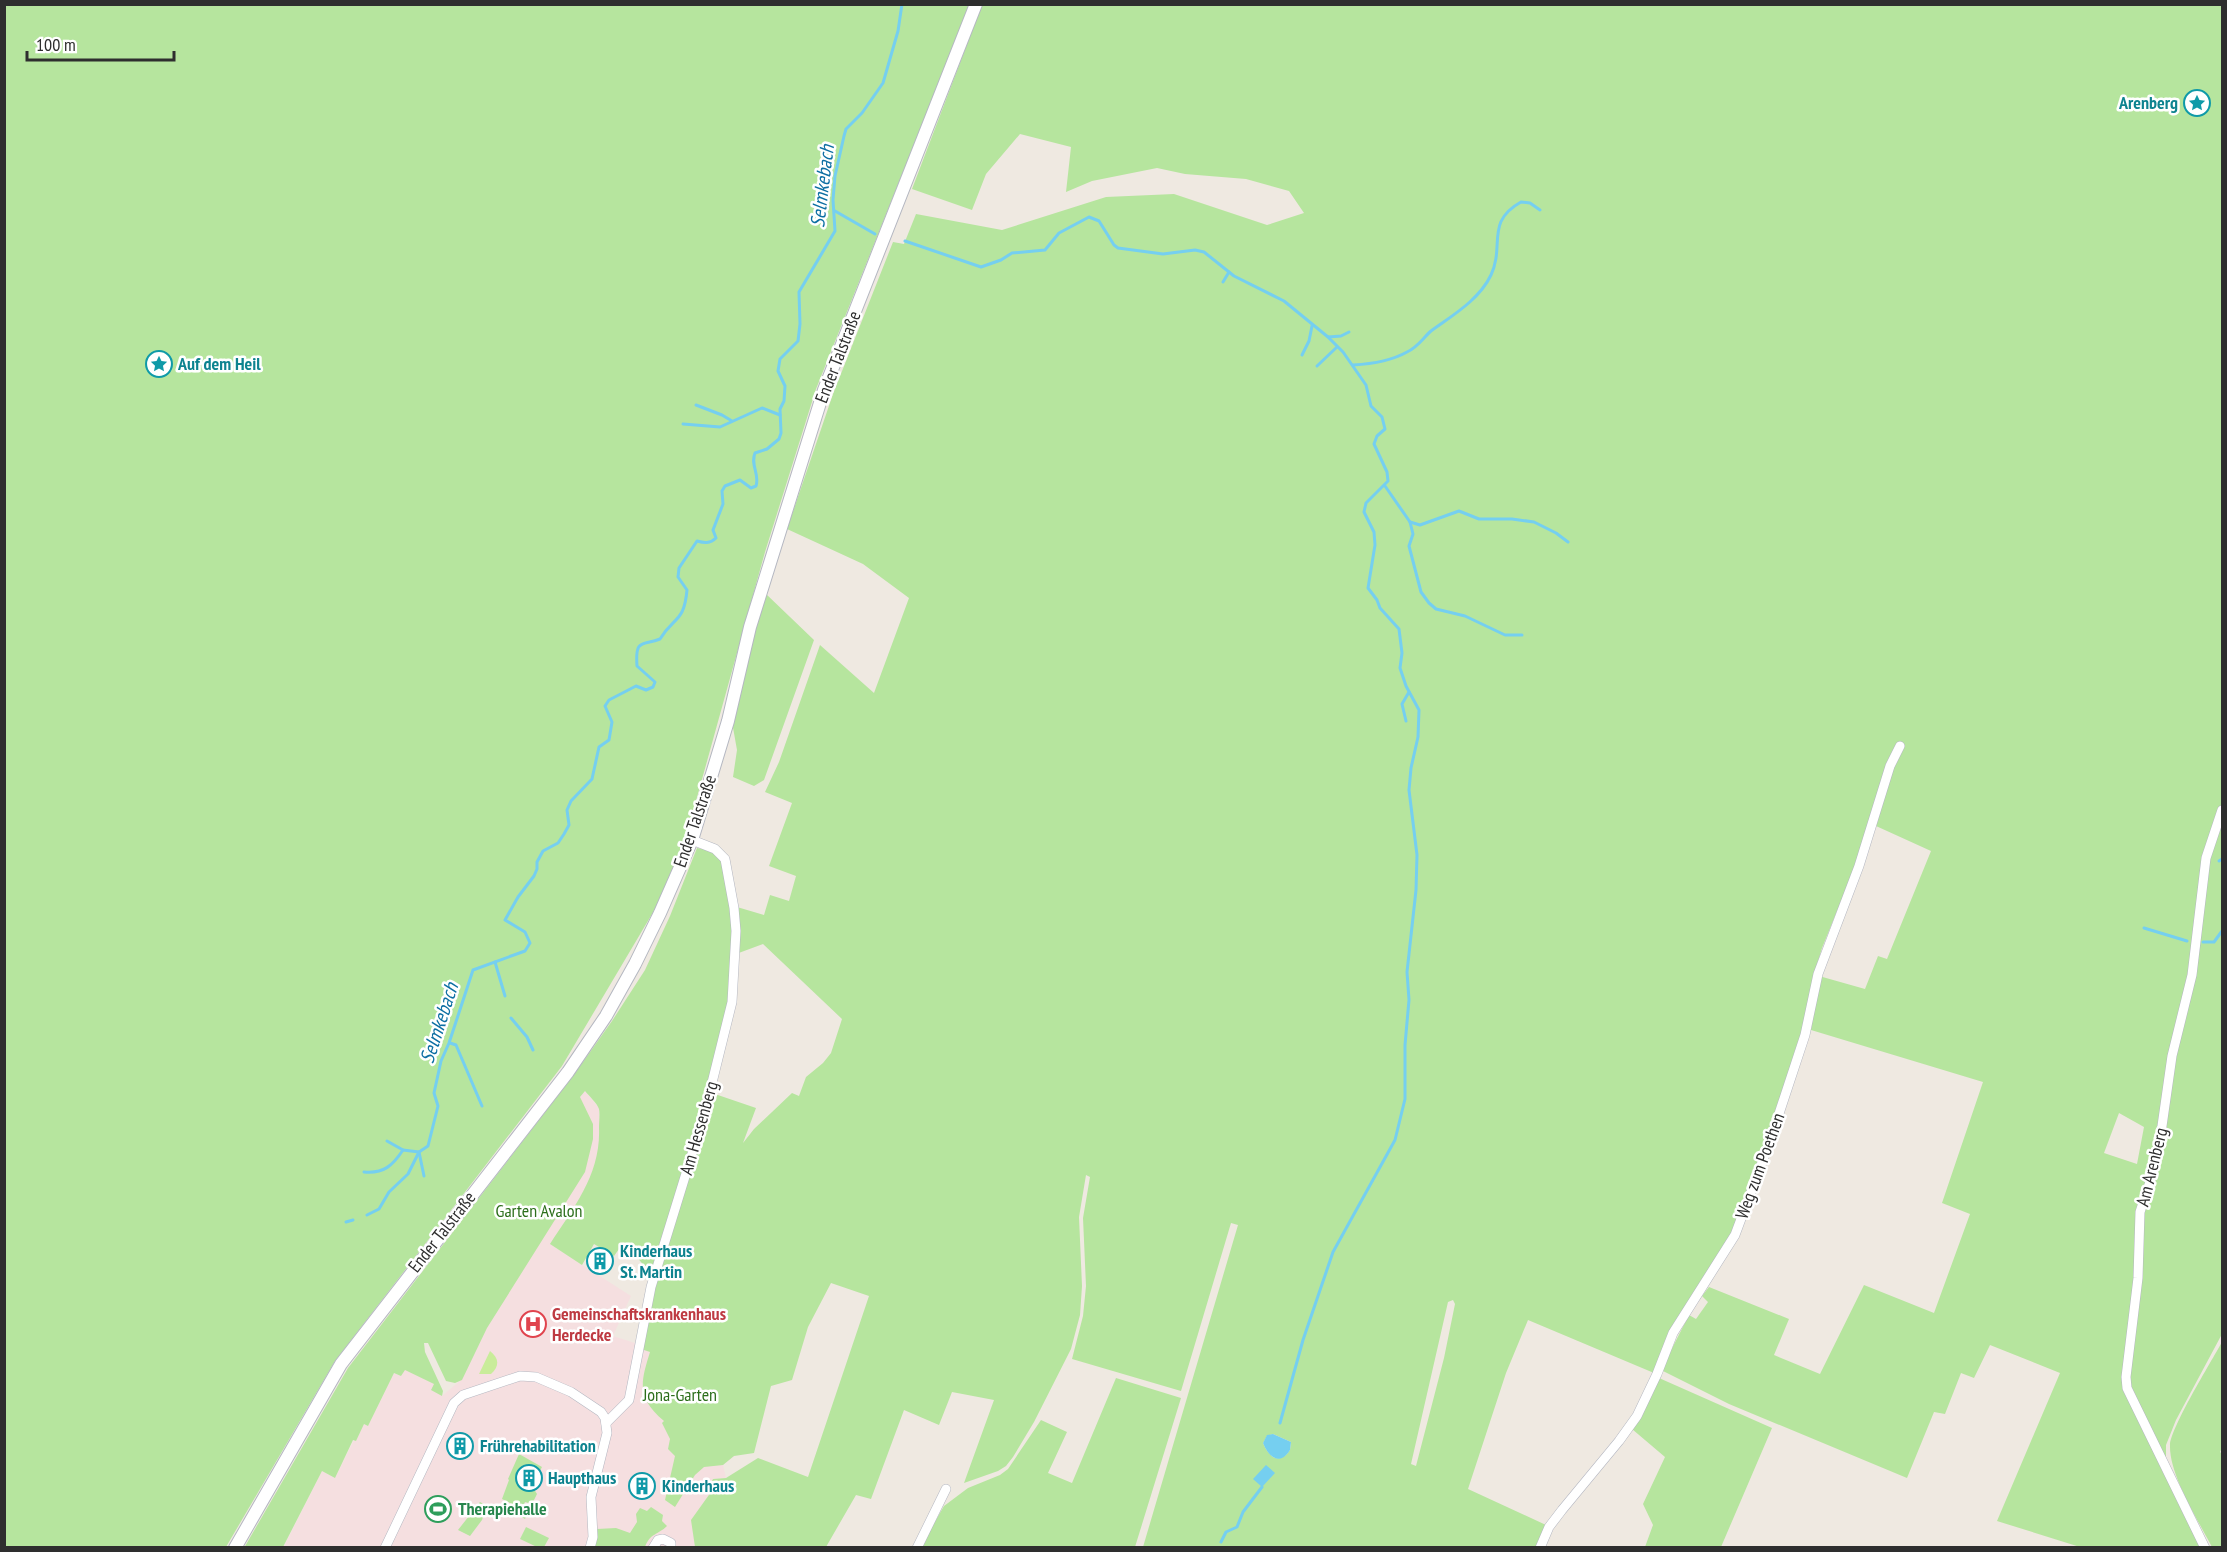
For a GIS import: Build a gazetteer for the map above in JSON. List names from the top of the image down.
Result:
{
  "streets": {
    "main road": ["Ender Talstraße"],
    "street": ["Am Hessenberg", "Weg zum Poethen", "Am Arenberg"]
  },
  "crossings": [
    ["Ender Talstraße", "Am Hessenberg"]
  ],
  "water": ["Selmkebach"],
  "parks": ["Garten Avalon", "Jona-Garten"],
  "places": {
    "place": ["Arenberg", "Auf dem Heil"],
    "building": [
      "Kinderhaus St. Martin",
      "Frührehabilitation",
      "Haupthaus",
      "Kinderhaus"
    ],
    "hospital": ["Gemeinschaftskrankenhaus Herdecke"],
    "sports": ["Therapiehalle"]
  },
  "scale_bar": "100 m"
}
